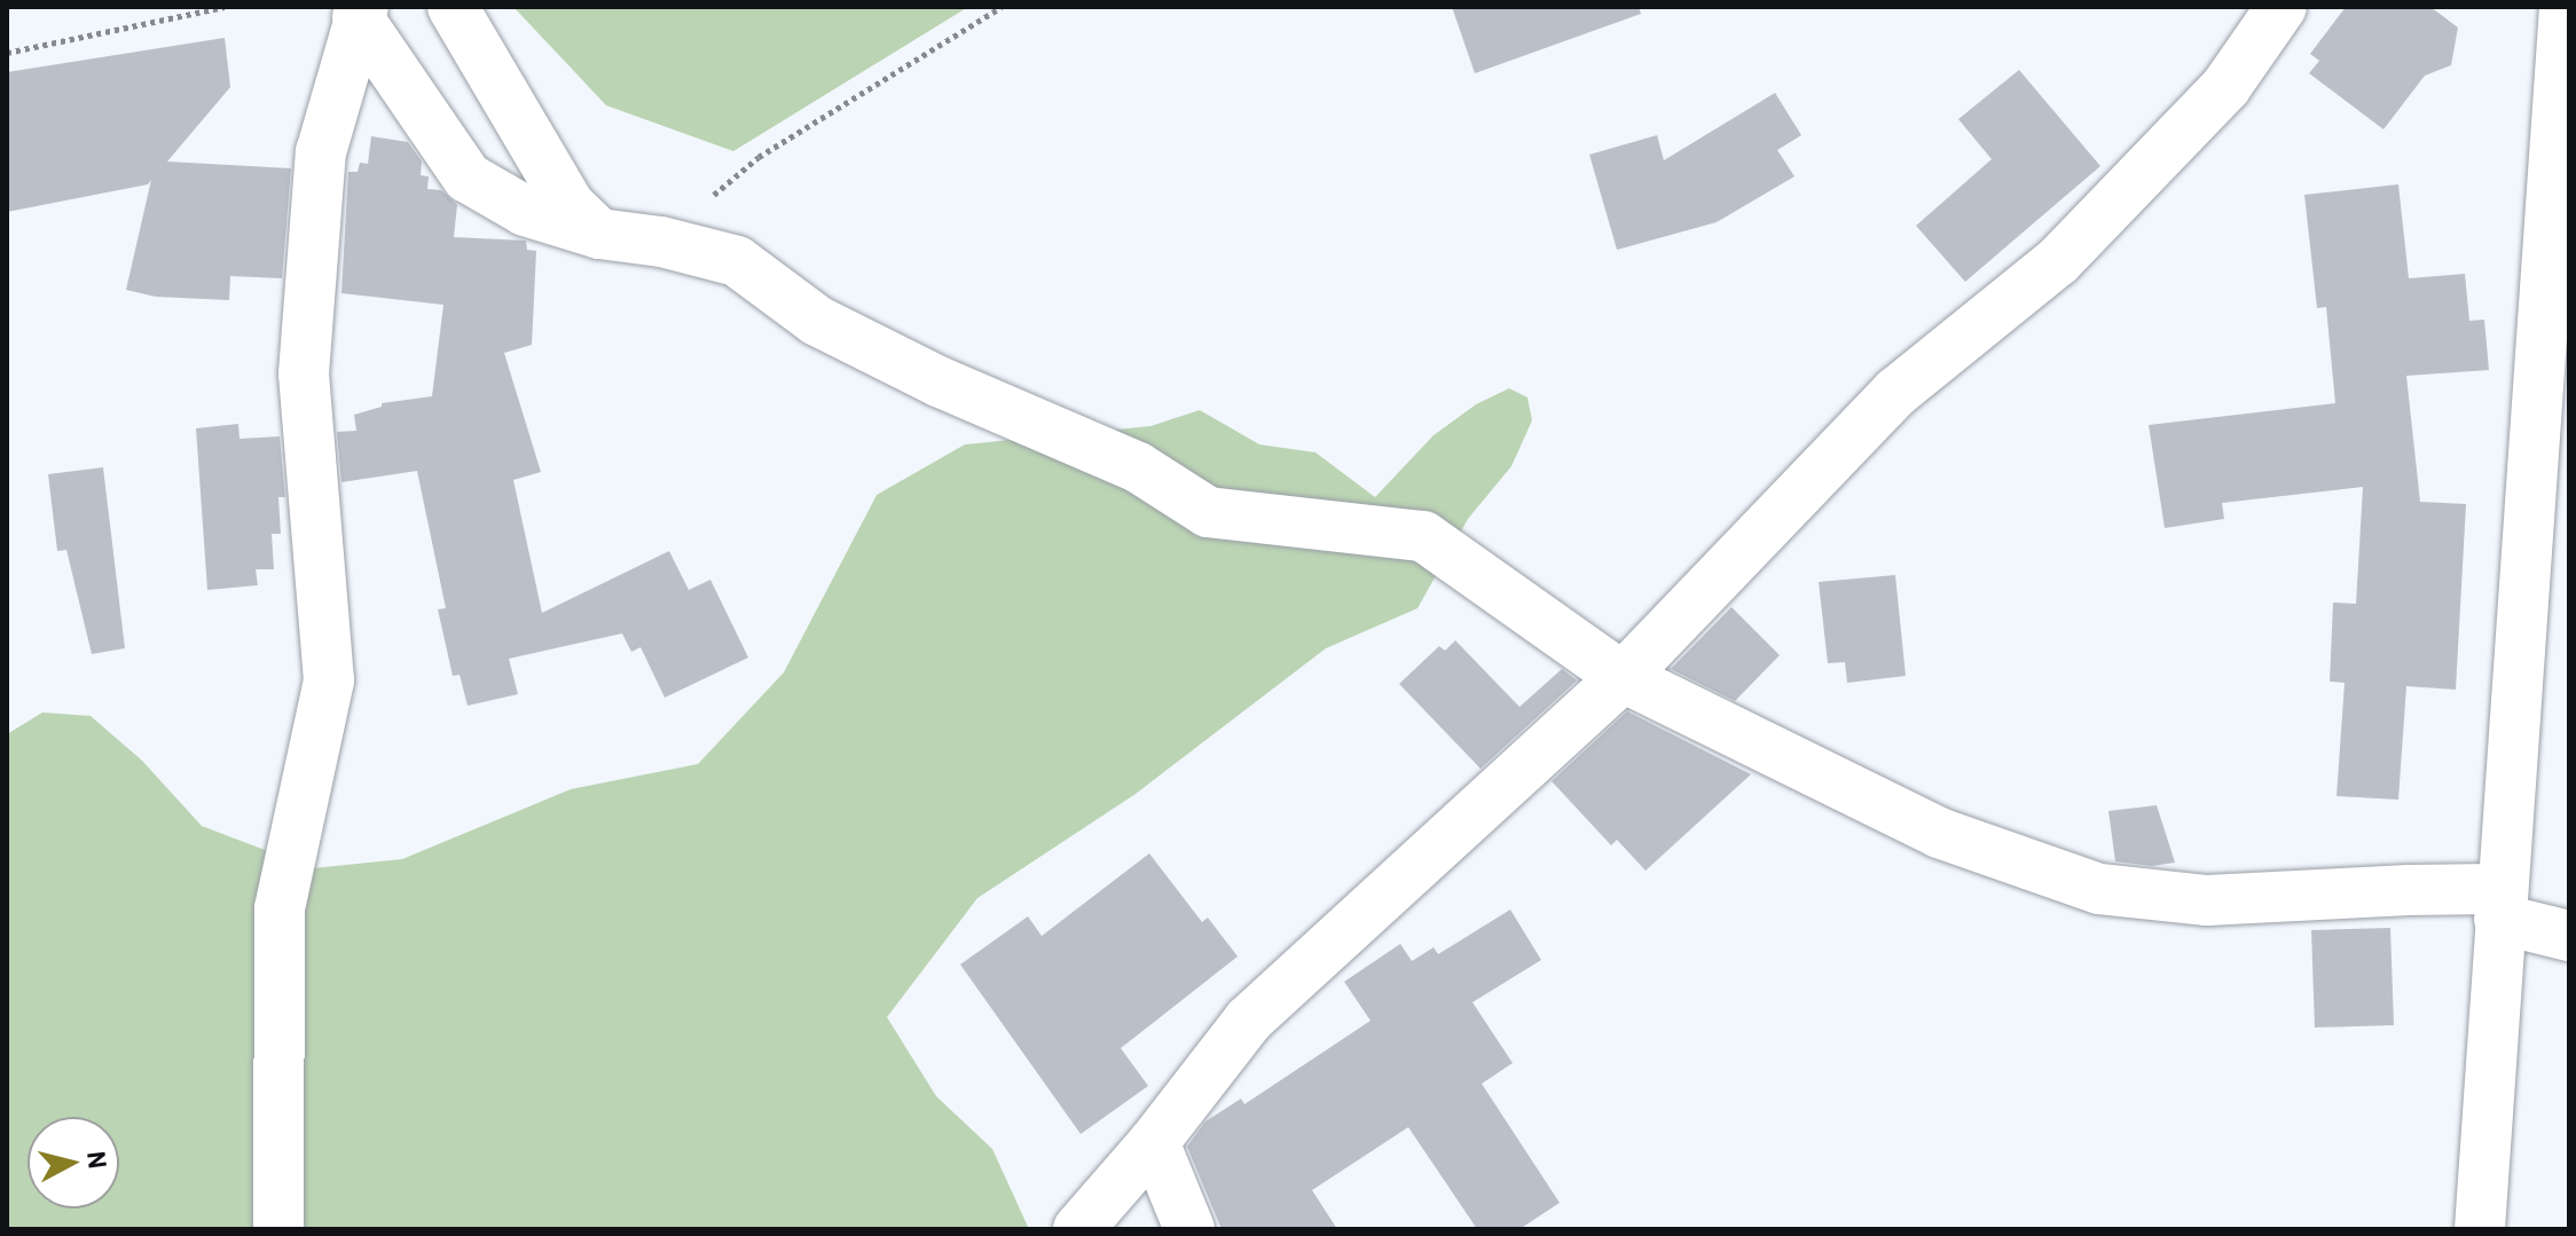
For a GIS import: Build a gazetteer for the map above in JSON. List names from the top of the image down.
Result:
{
  "north": "right"
}
